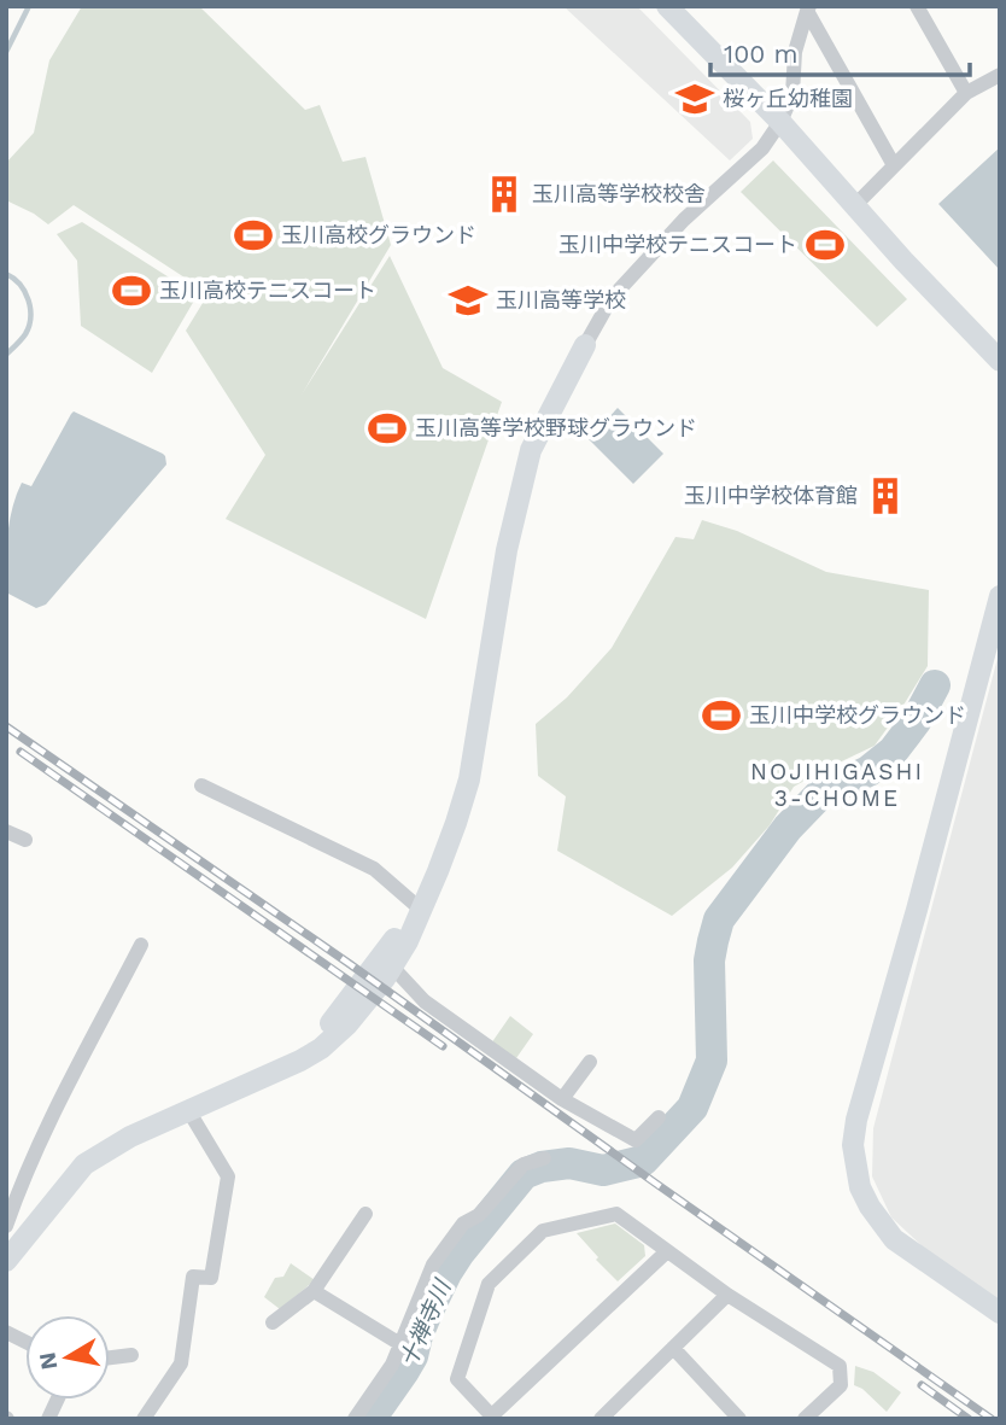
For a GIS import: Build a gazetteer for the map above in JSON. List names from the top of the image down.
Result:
{
  "districts": ["NOJIHIGASHI 3-CHOME"],
  "water": ["十禅寺川"],
  "places": {
    "school or university": ["桜ヶ丘幼稚園", "玉川高等学校"],
    "building": ["玉川高等学校校舎", "玉川中学校体育館"],
    "sports": [
      "玉川高校グラウンド",
      "玉川中学校テニスコート",
      "玉川高校テニスコート",
      "玉川高等学校野球グラウンド",
      "玉川中学校グラウンド"
    ]
  },
  "scale_bar": "100 m",
  "north": "left"
}
